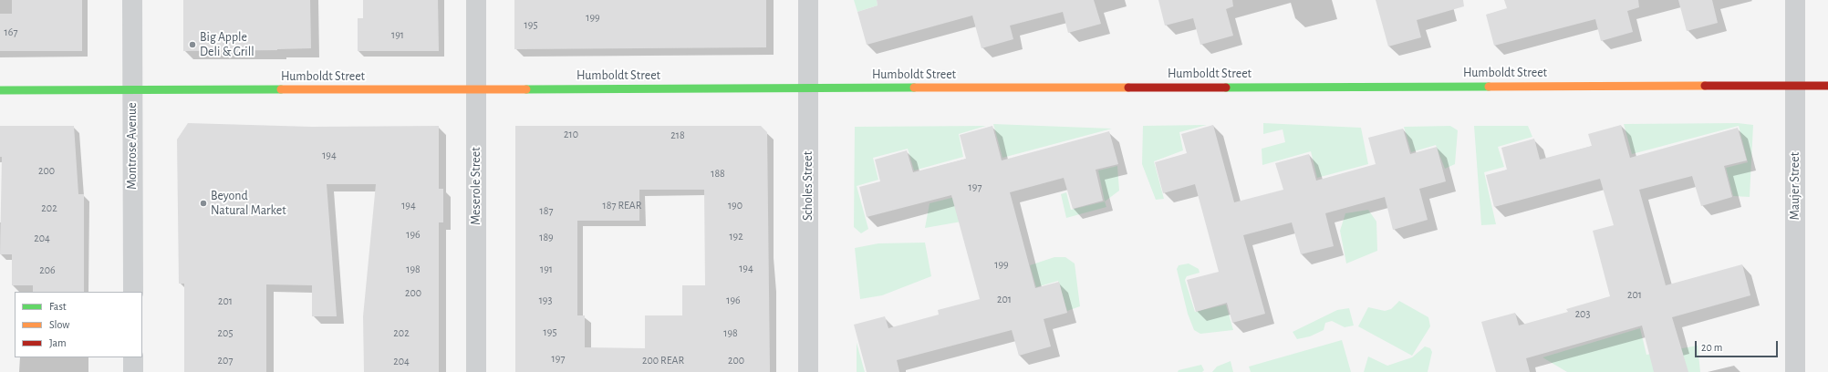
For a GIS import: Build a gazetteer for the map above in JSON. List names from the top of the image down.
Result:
{
  "streets": {
    "street": [
      "Humboldt Street",
      "Montrose Avenue",
      "Meserole Street",
      "Scholes Street",
      "Maujer Street"
    ]
  },
  "crossings": [
    ["Humboldt Street", "Montrose Avenue"],
    ["Humboldt Street", "Meserole Street"],
    ["Humboldt Street", "Scholes Street"],
    ["Humboldt Street", "Maujer Street"]
  ],
  "places": ["Big Apple Deli & Grill", "Beyond Natural Market"],
  "house_numbers": [
    "199",
    "195",
    "167",
    "191",
    "210",
    "218",
    "194",
    "200",
    "188",
    "197",
    "194",
    "187 REAR",
    "190",
    "202",
    "187",
    "196",
    "192",
    "189",
    "204",
    "199",
    "194",
    "198",
    "191",
    "206",
    "200",
    "201",
    "201",
    "193",
    "196",
    "201",
    "203",
    "195",
    "205",
    "202",
    "198",
    "197",
    "207",
    "200 REAR",
    "200",
    "204"
  ],
  "legend": ["Fast", "Slow", "Jam"],
  "scale_bar": "20 m"
}
